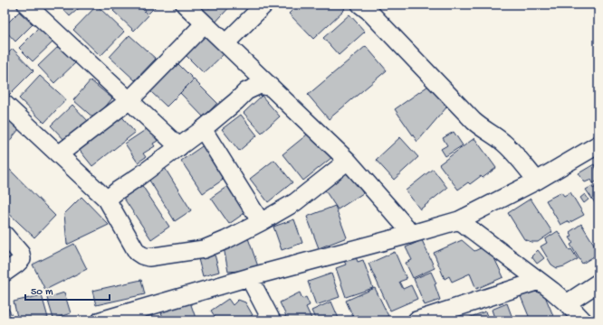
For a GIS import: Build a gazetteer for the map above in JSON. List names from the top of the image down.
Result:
{
  "scale_bar": "50 m"
}
